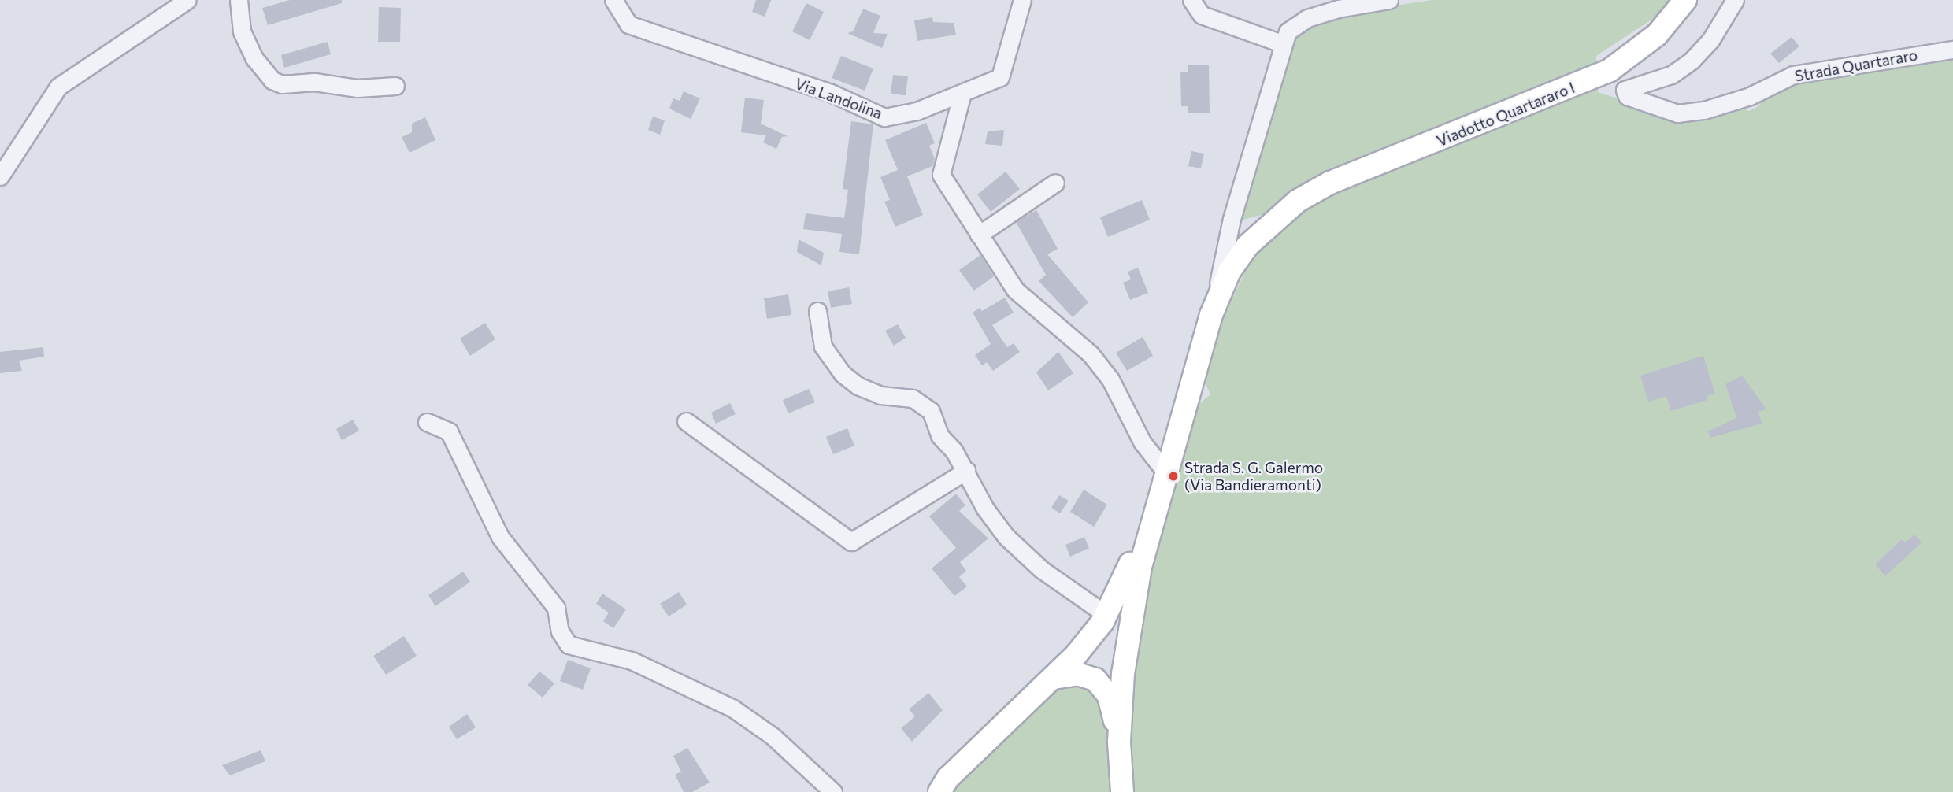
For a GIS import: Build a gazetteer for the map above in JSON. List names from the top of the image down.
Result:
{
  "streets": {
    "main road": ["Viadotto Quartararo I"],
    "street": ["Strada Quartararo", "Via Landolina"]
  },
  "places": ["Strada S. G. Galermo (Via Bandieramonti)"]
}
